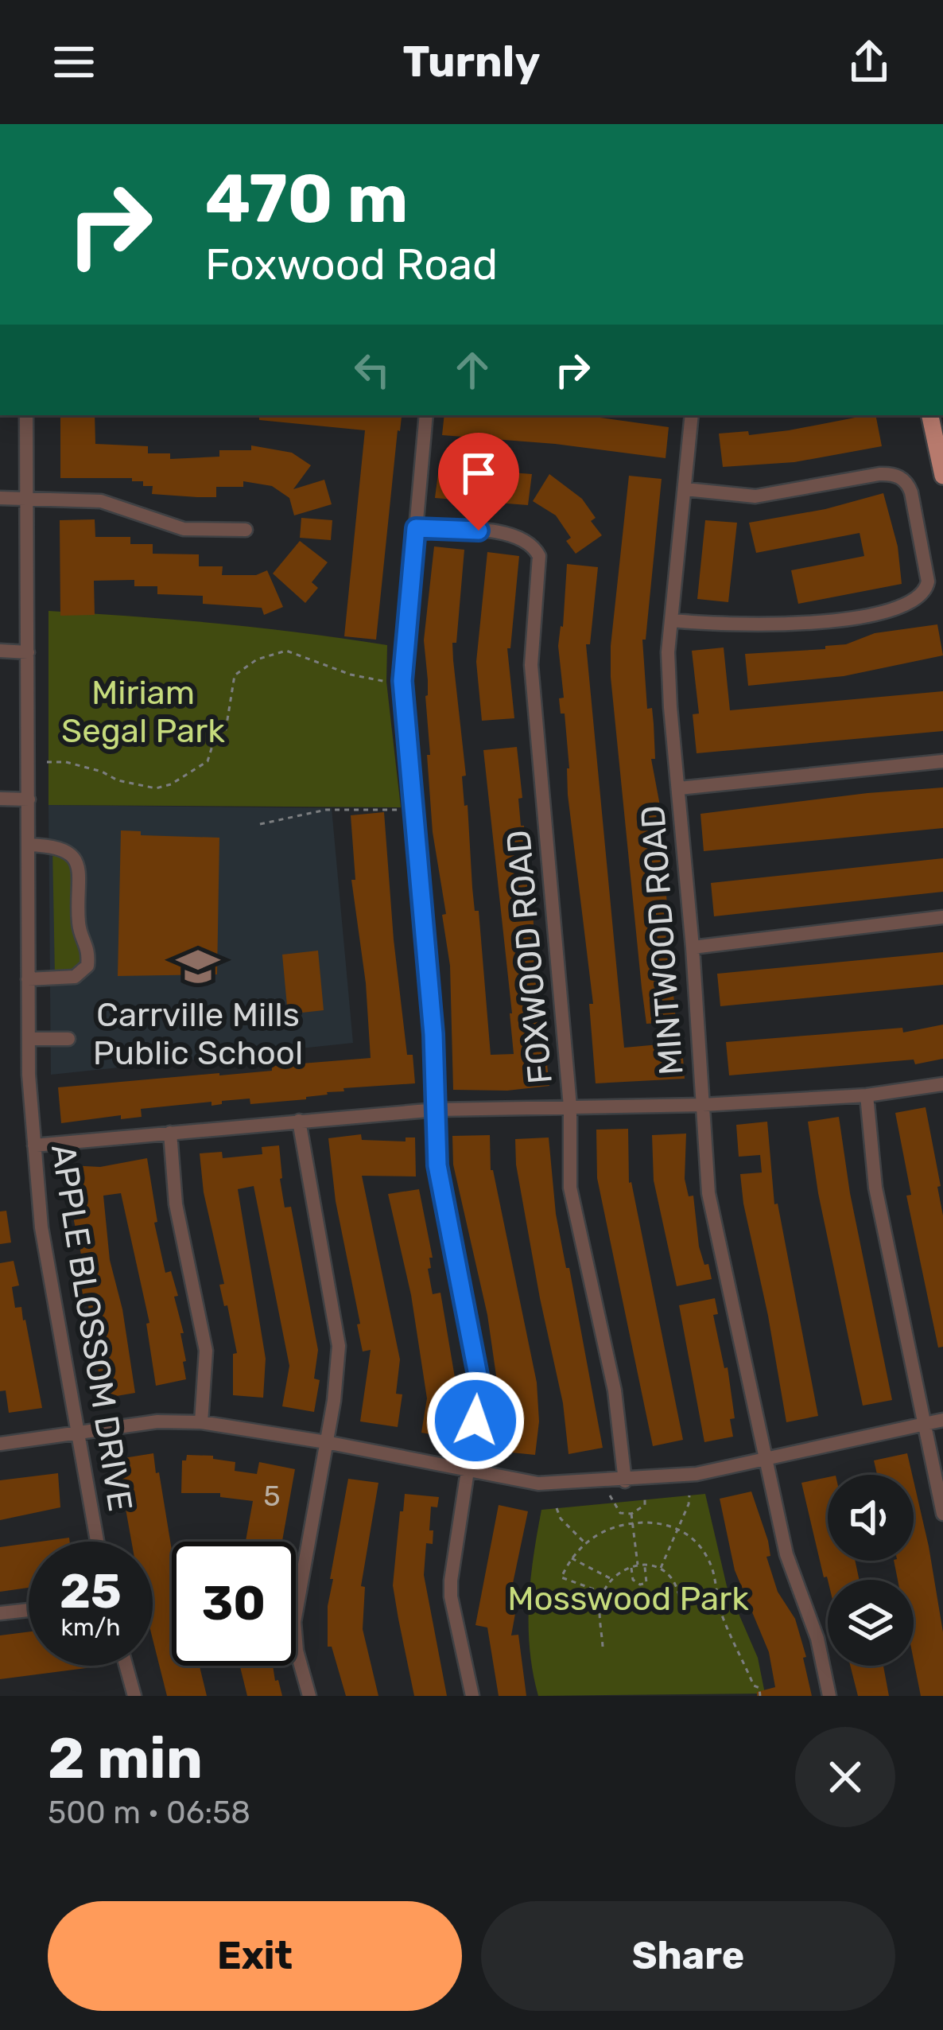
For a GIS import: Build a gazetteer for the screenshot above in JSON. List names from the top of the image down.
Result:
{
  "streets": {
    "street": ["MINTWOOD ROAD", "FOXWOOD ROAD", "APPLE BLOSSOM DRIVE"]
  },
  "parks": ["Miriam Segal Park", "Mosswood Park"],
  "places": {
    "school or university": ["Carrville Mills Public School"]
  },
  "house_numbers": ["5"],
  "page": {
    "header": "Turnly",
    "turn": ["470 m", "Foxwood Road"],
    "speed": "25 km/h",
    "limit": "30",
    "heading": ["2 min", "500 m · 06:58"],
    "buttons": ["Exit", "Share"]
  }
}
